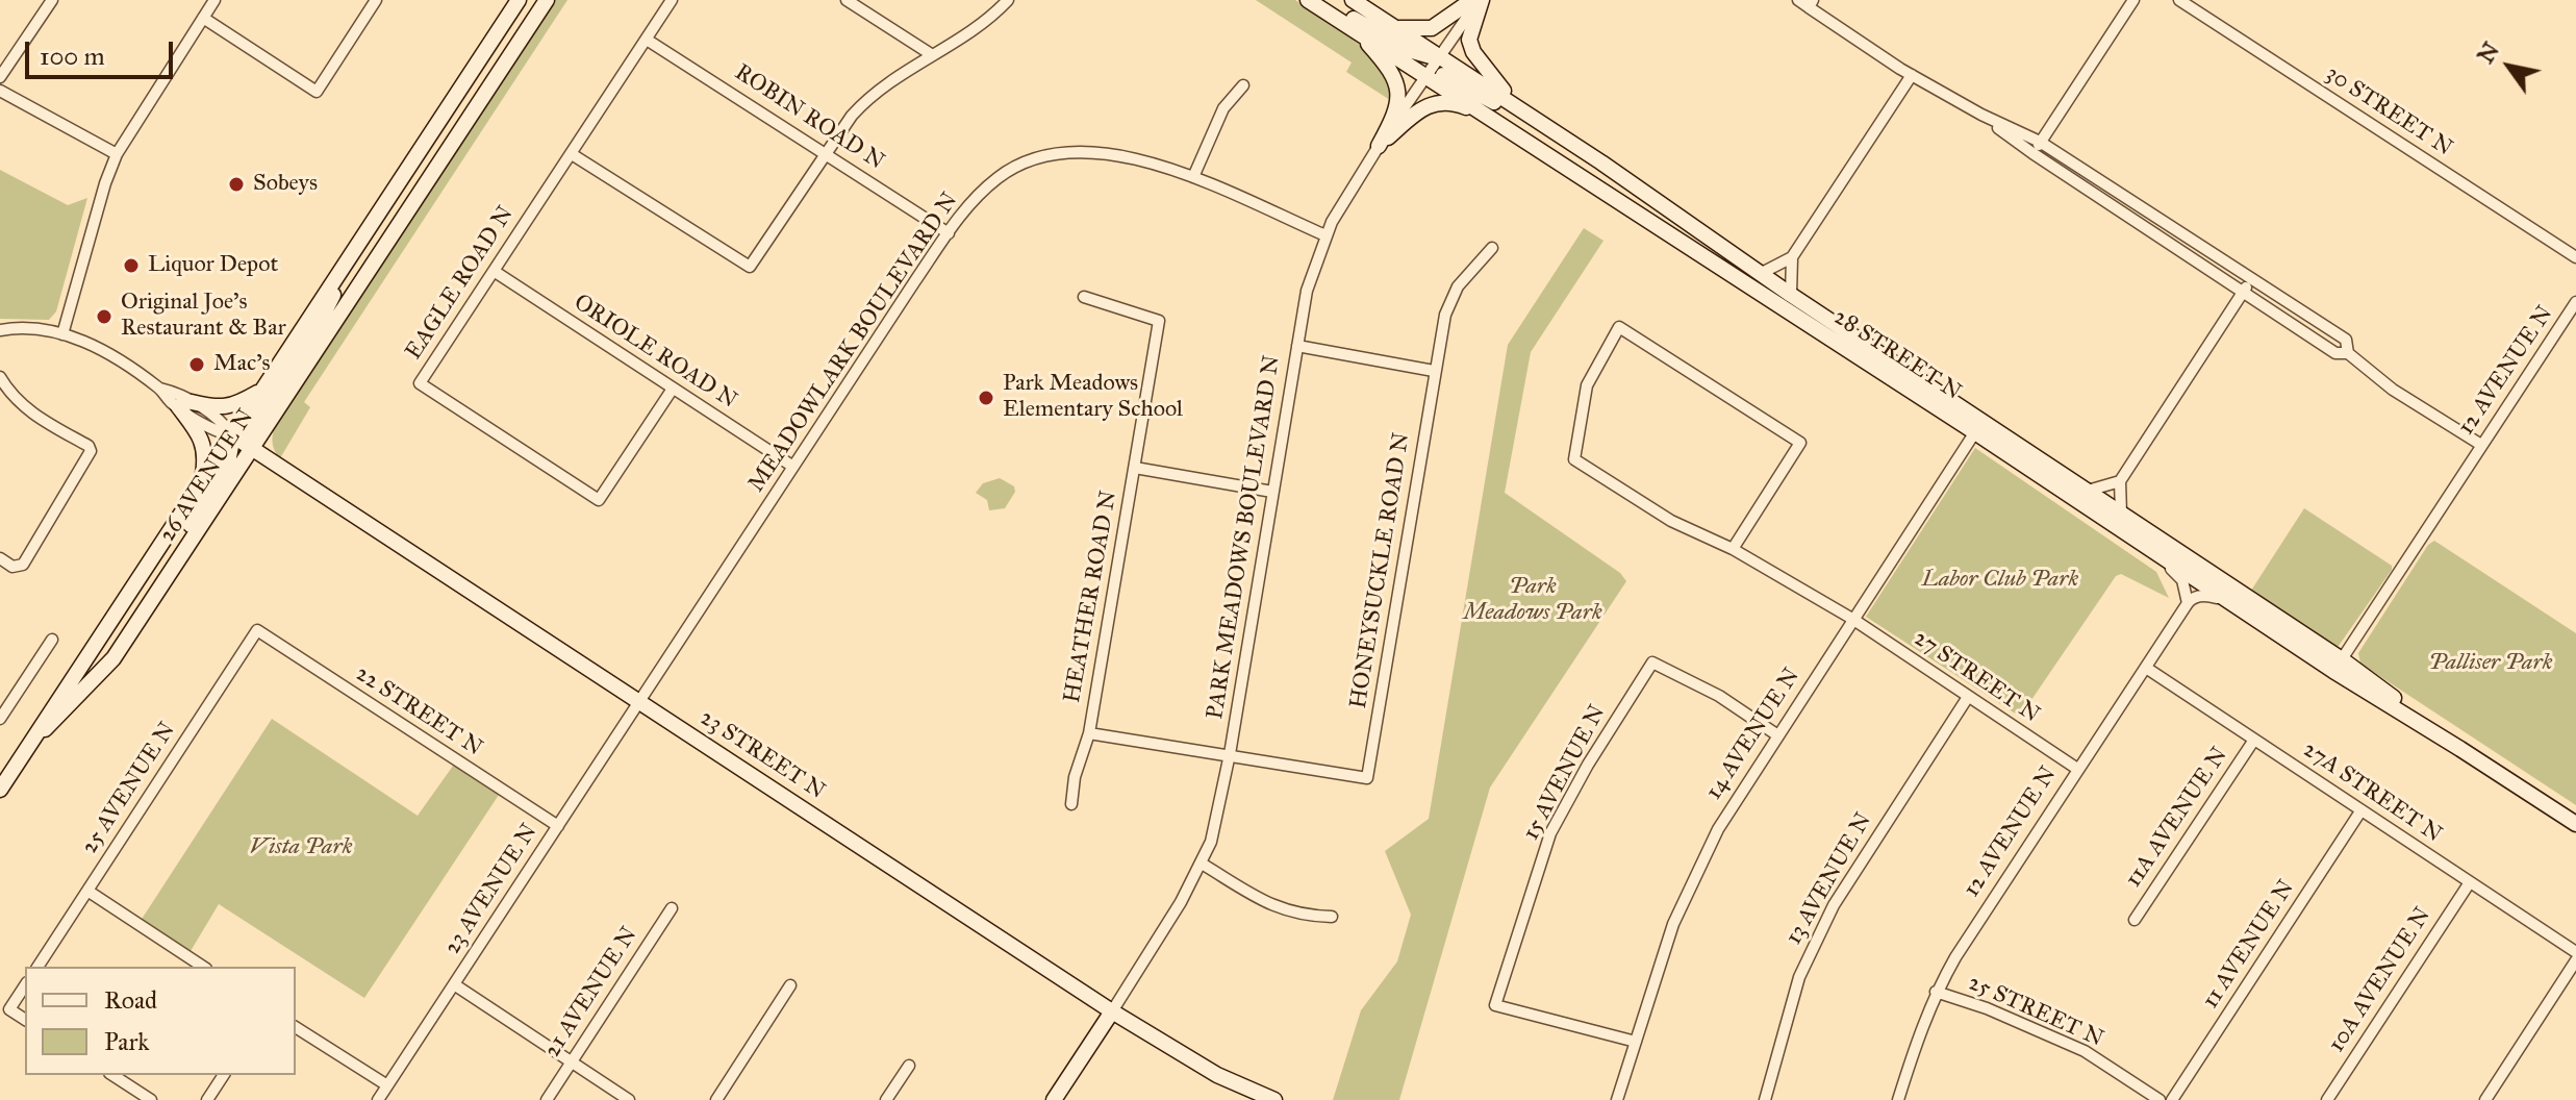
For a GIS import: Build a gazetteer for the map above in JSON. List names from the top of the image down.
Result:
{
  "streets": {
    "main road": ["28 STREET N", "26 AVENUE N", "23 STREET N"],
    "street": [
      "30 STREET N",
      "ROBIN ROAD N",
      "EAGLE ROAD N",
      "MEADOWLARK BOULEVARD N",
      "ORIOLE ROAD N",
      "12 AVENUE N",
      "PARK MEADOWS BOULEVARD N",
      "HONEYSUCKLE ROAD N",
      "HEATHER ROAD N",
      "27 STREET N",
      "22 STREET N",
      "14 AVENUE N",
      "15 AVENUE N",
      "25 AVENUE N",
      "27A STREET N",
      "11A AVENUE N",
      "13 AVENUE N",
      "23 AVENUE N",
      "11 AVENUE N",
      "10A AVENUE N",
      "21 AVENUE N",
      "25 STREET N"
    ]
  },
  "crossings": [
    ["ROBIN ROAD N", "EAGLE ROAD N"],
    ["ROBIN ROAD N", "MEADOWLARK BOULEVARD N"],
    ["EAGLE ROAD N", "ORIOLE ROAD N"],
    ["MEADOWLARK BOULEVARD N", "ORIOLE ROAD N"],
    ["MEADOWLARK BOULEVARD N", "PARK MEADOWS BOULEVARD N"],
    ["MEADOWLARK BOULEVARD N", "23 STREET N"],
    ["MEADOWLARK BOULEVARD N", "23 AVENUE N"],
    ["28 STREET N", "12 AVENUE N"],
    ["28 STREET N", "PARK MEADOWS BOULEVARD N"],
    ["28 STREET N", "14 AVENUE N"],
    ["12 AVENUE N", "27 STREET N"],
    ["12 AVENUE N", "27A STREET N"],
    ["12 AVENUE N", "25 STREET N"],
    ["26 AVENUE N", "23 STREET N"],
    ["PARK MEADOWS BOULEVARD N", "HONEYSUCKLE ROAD N"],
    ["PARK MEADOWS BOULEVARD N", "HEATHER ROAD N"],
    ["PARK MEADOWS BOULEVARD N", "23 STREET N"],
    ["HONEYSUCKLE ROAD N", "HEATHER ROAD N"],
    ["27 STREET N", "14 AVENUE N"],
    ["27 STREET N", "13 AVENUE N"],
    ["22 STREET N", "25 AVENUE N"],
    ["22 STREET N", "23 AVENUE N"],
    ["14 AVENUE N", "15 AVENUE N"],
    ["23 STREET N", "23 AVENUE N"],
    ["27A STREET N", "11A AVENUE N"],
    ["27A STREET N", "11 AVENUE N"],
    ["27A STREET N", "10A AVENUE N"]
  ],
  "parks": [
    "Labor Club Park",
    "Park Meadows Park",
    "Palliser Park",
    "Vista Park"
  ],
  "places": [
    "Sobeys",
    "Liquor Depot",
    "Original Joe's Restaurant & Bar",
    "Mac's",
    "Park Meadows Elementary School"
  ],
  "legend": ["Road", "Park"],
  "scale_bar": "100 m",
  "north": "top left"
}
